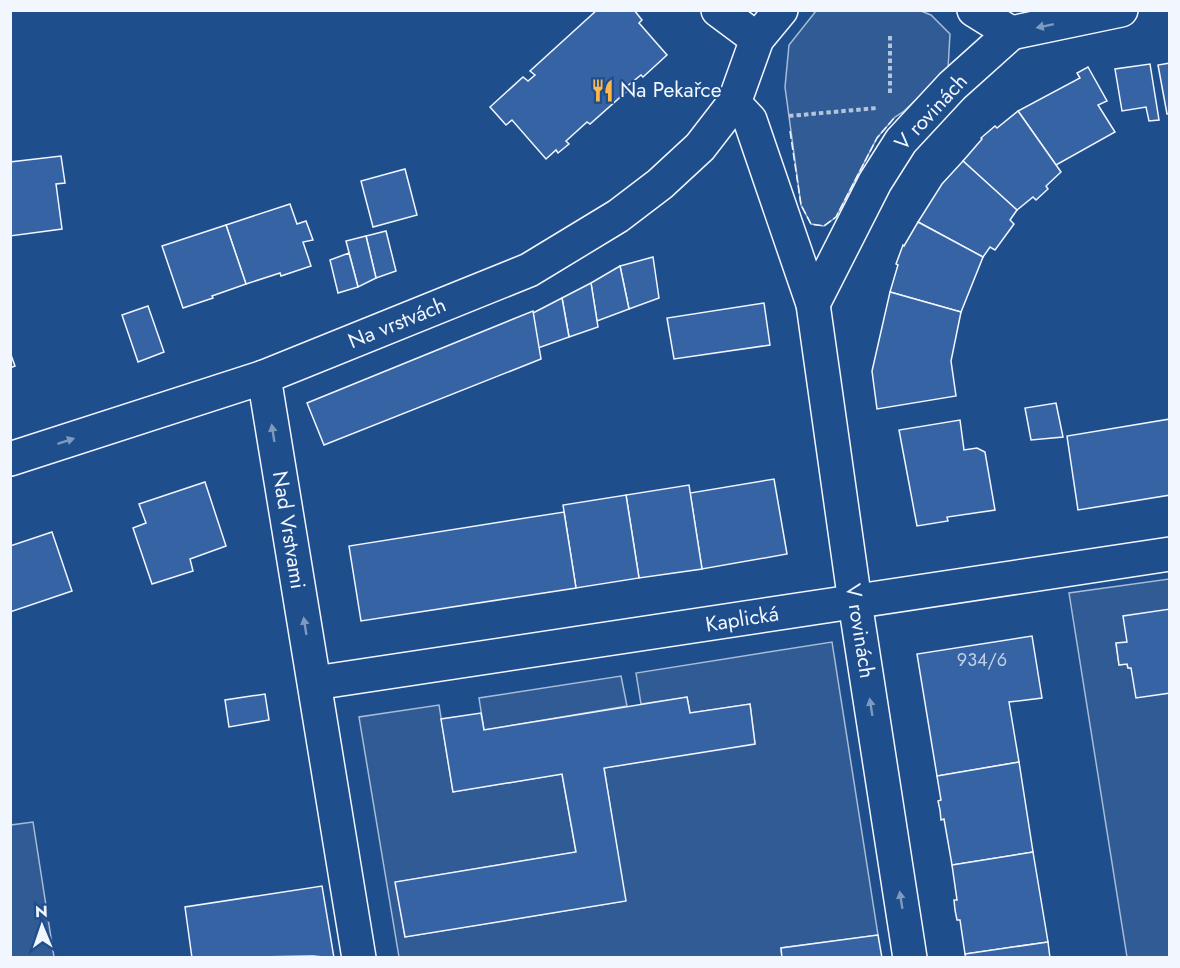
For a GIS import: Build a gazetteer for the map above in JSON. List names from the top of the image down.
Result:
{
  "streets": {
    "street": [
      "V rovinách",
      "Na vrstvách",
      "Nad Vrstvami",
      "Kaplická"
    ]
  },
  "crossings": [
    ["V rovinách", "Na vrstvách"],
    ["V rovinách", "Kaplická"],
    ["Na vrstvách", "Nad Vrstvami"],
    ["Nad Vrstvami", "Kaplická"]
  ],
  "one_way": ["Nad Vrstvami"],
  "places": {
    "restaurant": ["Na Pekařce"]
  },
  "house_numbers": ["934/6"],
  "north": "top"
}
